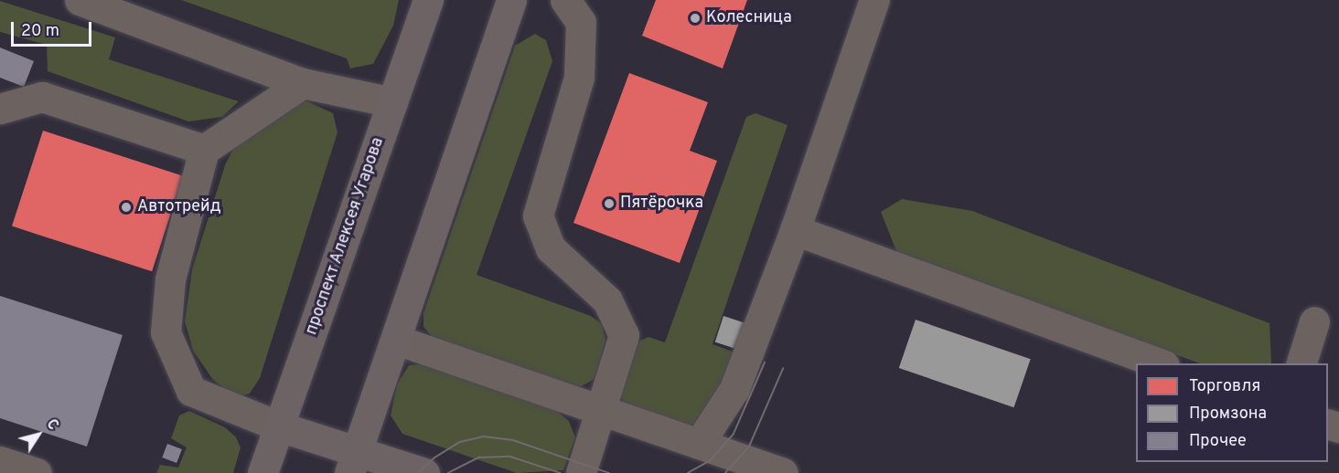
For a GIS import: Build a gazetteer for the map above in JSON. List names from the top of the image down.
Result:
{
  "streets": {
    "main road": ["проспект Алексея Угарова"]
  },
  "places": ["Колесница", "Пятёрочка", "Автотрейд"],
  "legend": ["Торговля", "Промзона", "Прочее"],
  "scale_bar": "20 m",
  "north": "top right"
}
